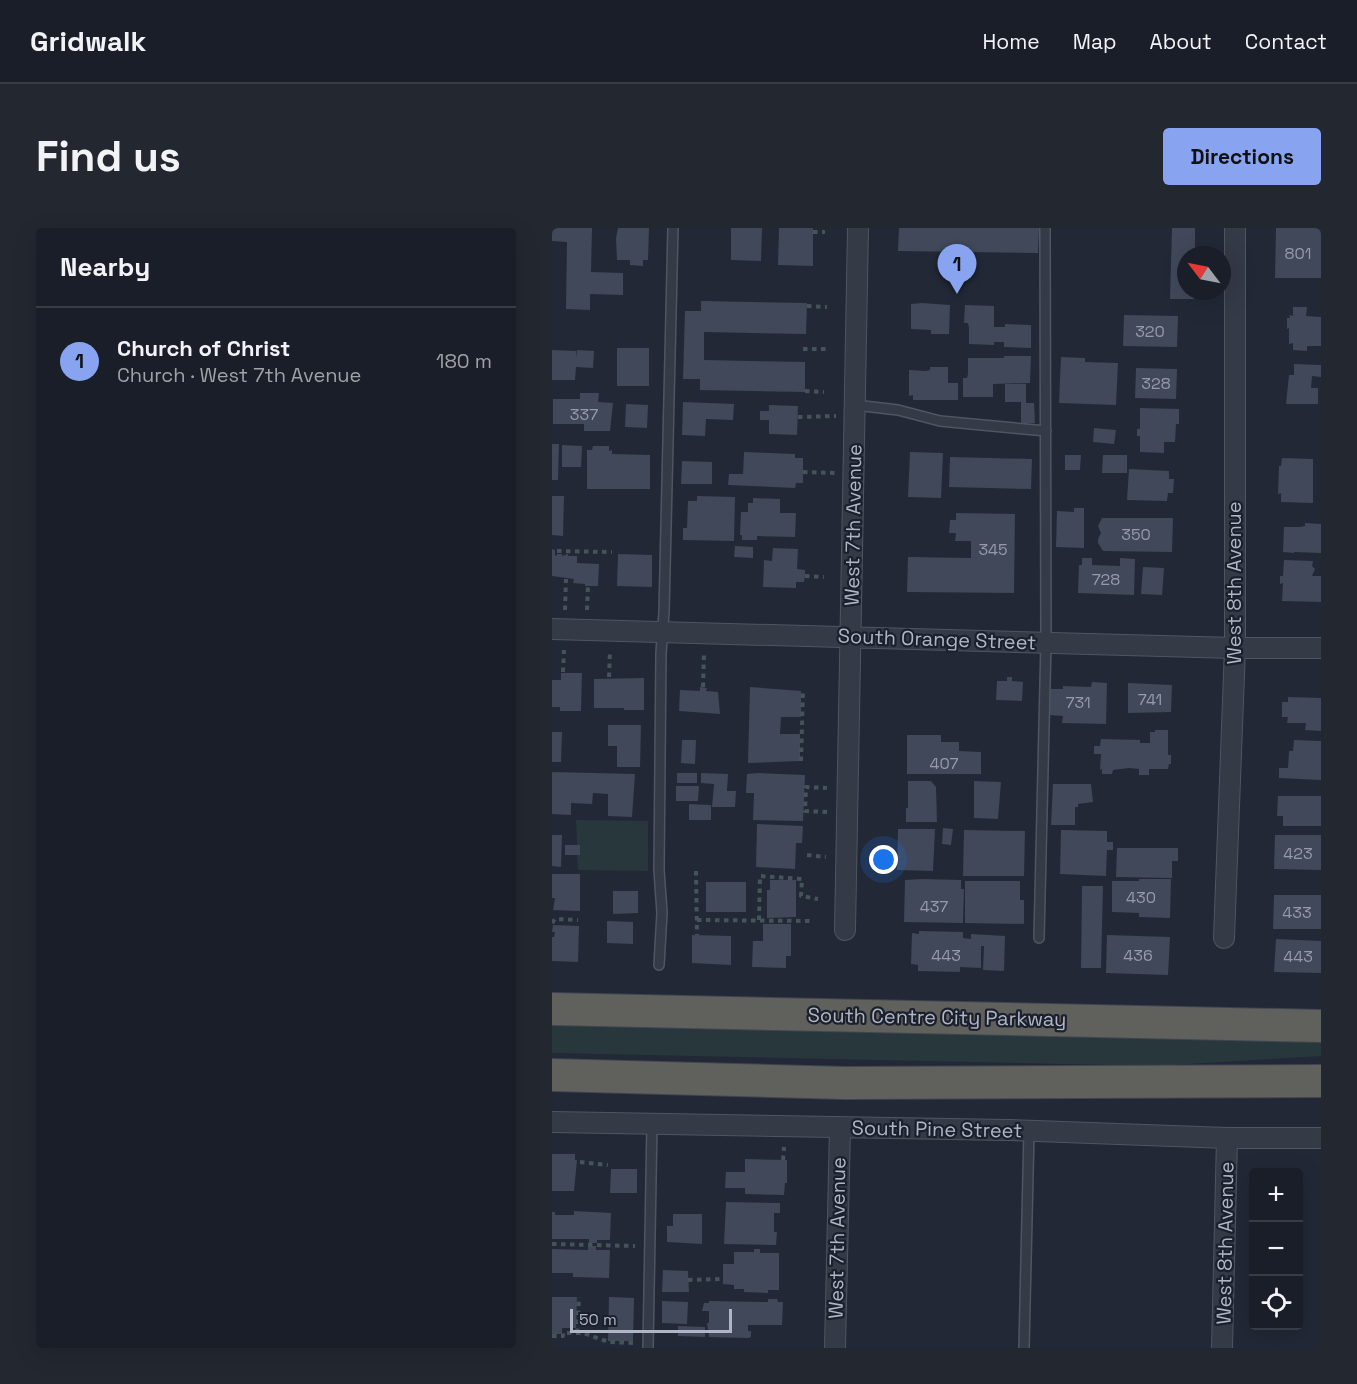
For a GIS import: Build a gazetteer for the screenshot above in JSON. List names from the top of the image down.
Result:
{
  "streets": {
    "highway": ["South Centre City Parkway"],
    "street": [
      "West 7th Avenue",
      "West 8th Avenue",
      "South Orange Street",
      "South Pine Street"
    ]
  },
  "crossings": [
    ["West 7th Avenue", "South Orange Street"],
    ["West 7th Avenue", "South Pine Street"],
    ["West 8th Avenue", "South Orange Street"],
    ["West 8th Avenue", "South Pine Street"]
  ],
  "house_numbers": [
    "801",
    "320",
    "328",
    "337",
    "350",
    "345",
    "728",
    "741",
    "731",
    "407",
    "423",
    "430",
    "437",
    "433",
    "443",
    "436",
    "443"
  ],
  "scale_bar": "50 m",
  "north": "top left",
  "page": {
    "header": "Gridwalk",
    "nav": [
      "Home",
      "Map",
      "About",
      "Contact"
    ],
    "buttons": "Directions",
    "title": "Find us",
    "heading": "Nearby",
    "pins": "1",
    "list": [
      {
        "mark": "1",
        "name": "Church of Christ",
        "note": "Church · West 7th Avenue",
        "value": "180 m"
      }
    ],
    "map_buttons": ["+", "−"],
    "scale": "50 m"
  }
}
